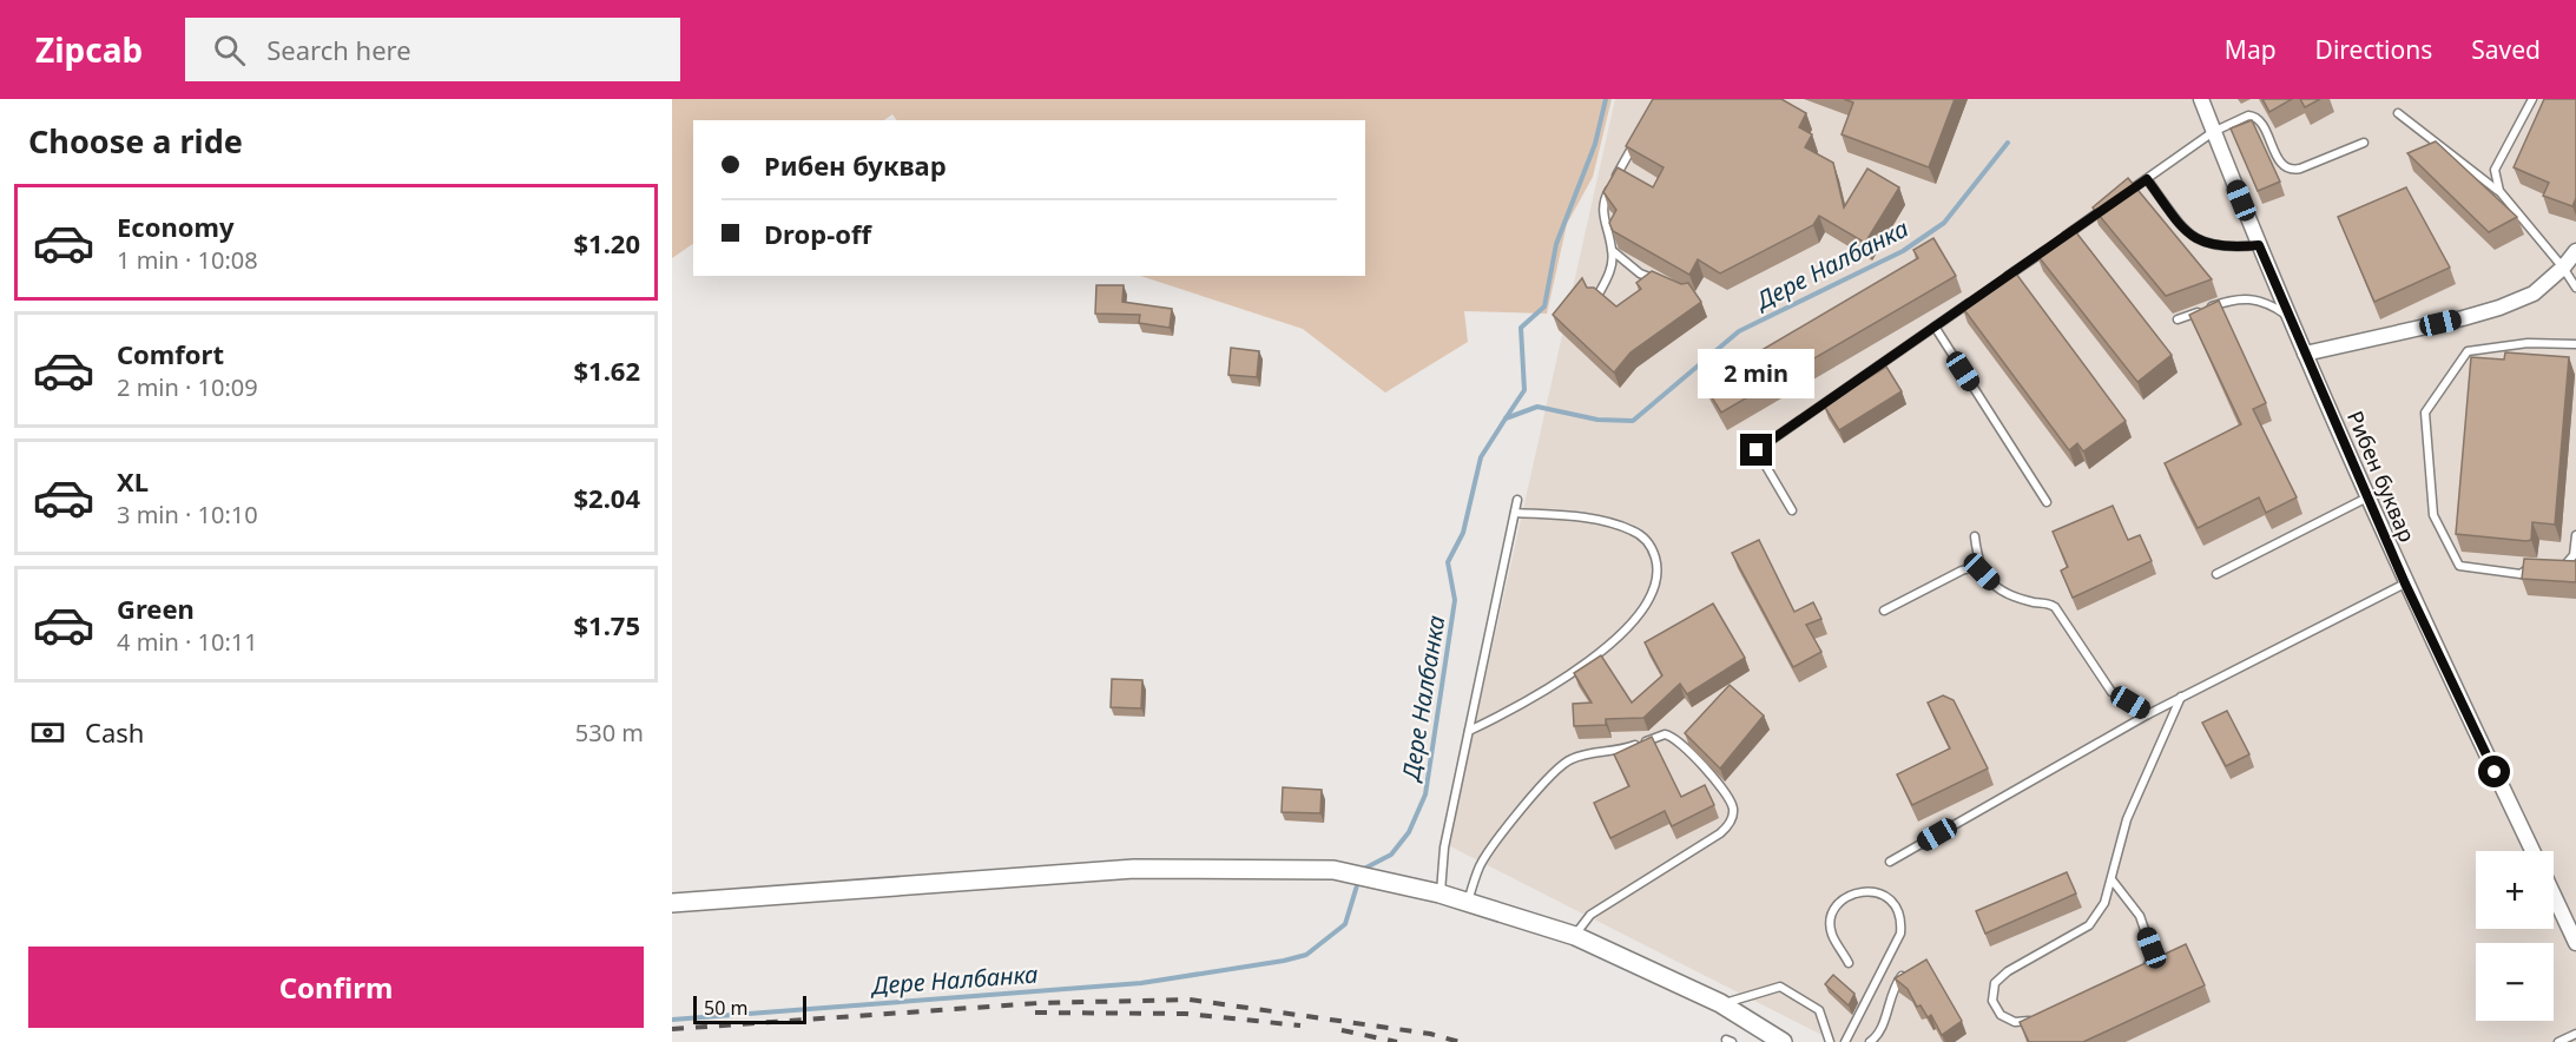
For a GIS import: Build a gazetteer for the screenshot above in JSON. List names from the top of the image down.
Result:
{
  "streets": {
    "street": ["Рибен буквар"]
  },
  "water": ["Дере Налбанка"],
  "scale_bar": "50 m",
  "page": {
    "header": "Zipcab",
    "search": "Search here",
    "nav": ["Map", "Directions", "Saved"],
    "heading": "Choose a ride",
    "banner": ["Рибен буквар", "Drop-off"],
    "list": [
      {
        "name": "Economy",
        "note": "1 min · 10:08",
        "value": "$1.20"
      },
      {
        "name": "Comfort",
        "note": "2 min · 10:09",
        "value": "$1.62"
      },
      {
        "name": "XL",
        "note": "3 min · 10:10",
        "value": "$2.04"
      },
      {
        "name": "Green",
        "note": "4 min · 10:11",
        "value": "$1.75"
      }
    ],
    "bubble": "2 min",
    "pay": ["Cash", "530 m"],
    "map_buttons": ["+", "−"],
    "buttons": "Confirm",
    "scale": "50 m"
  }
}
